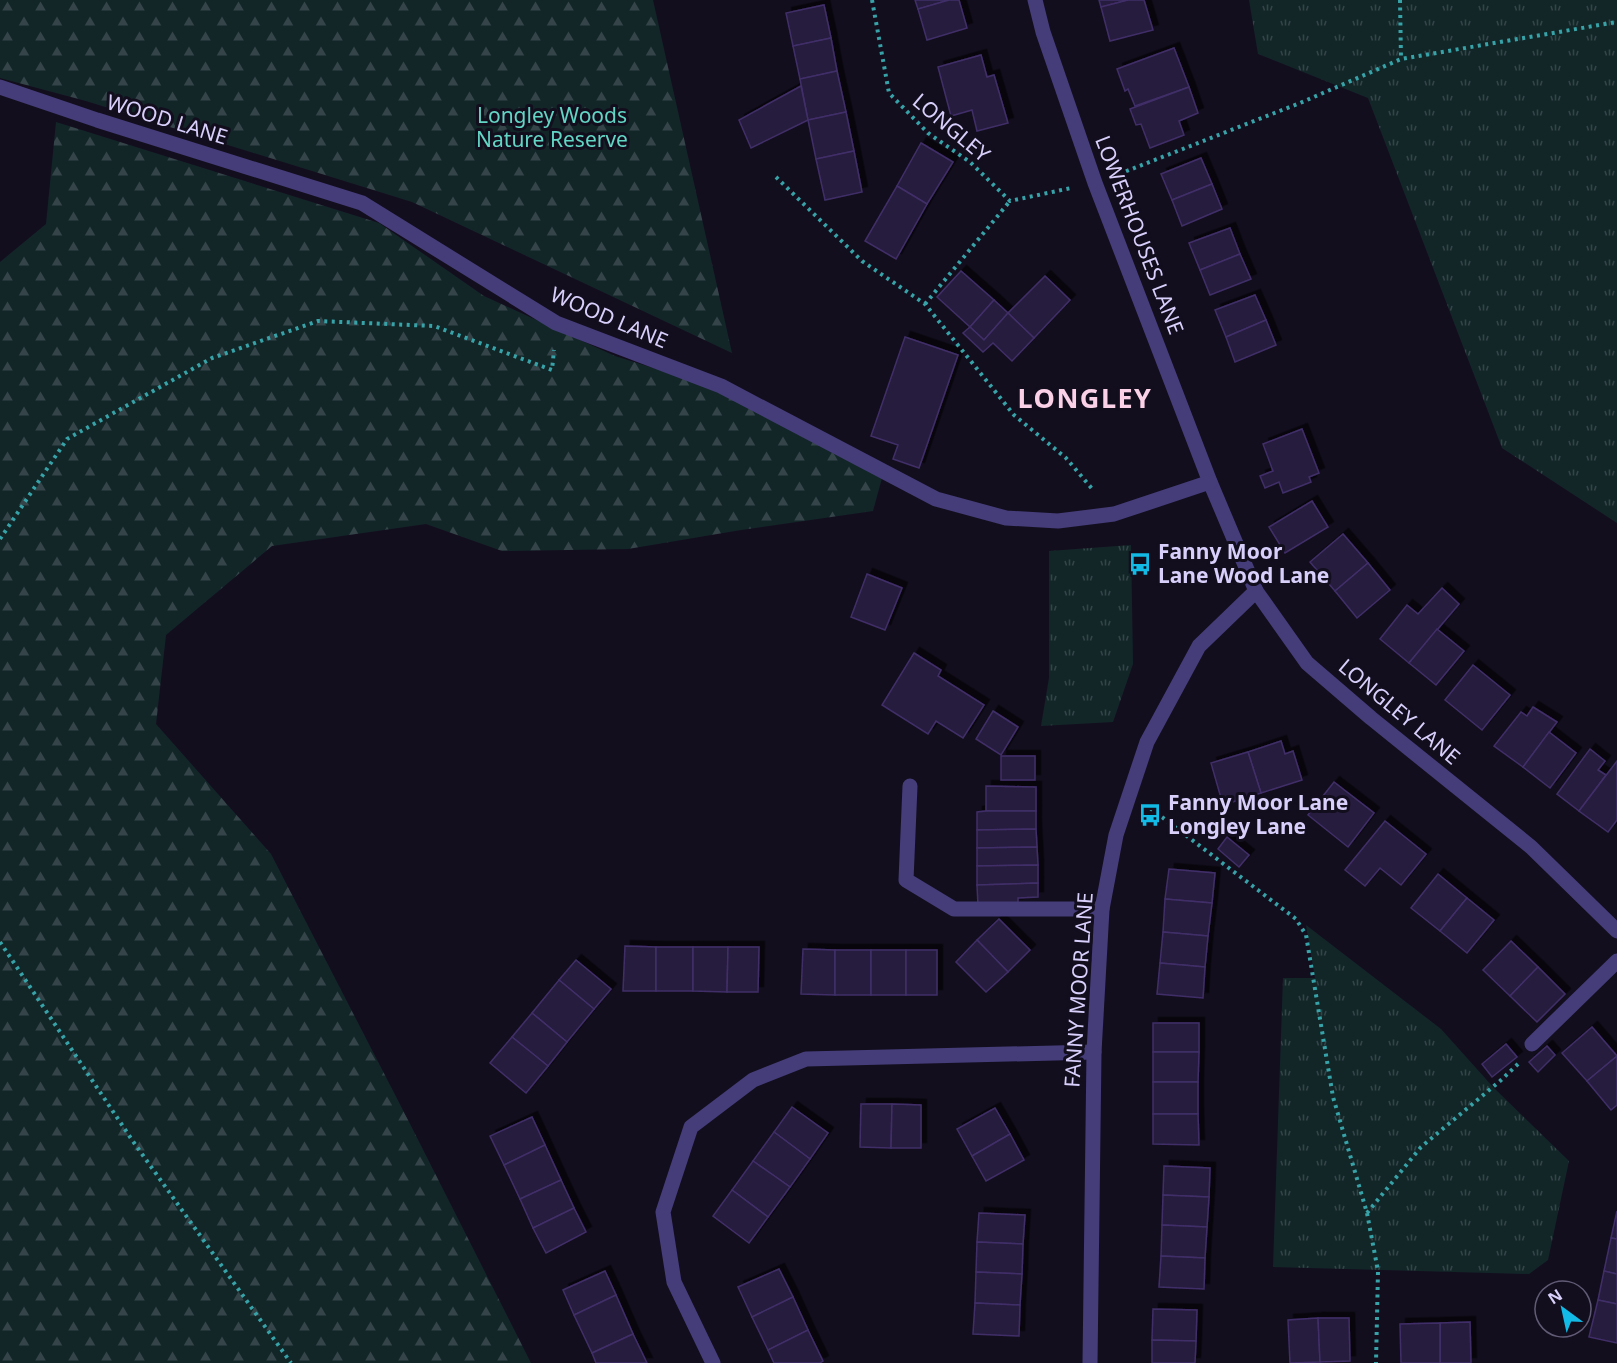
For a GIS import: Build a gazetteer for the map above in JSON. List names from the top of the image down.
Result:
{
  "streets": {
    "street": [
      "WOOD LANE",
      "LOWERHOUSES LANE",
      "LONGLEY LANE",
      "FANNY MOOR LANE"
    ],
    "path": ["LONGLEY"]
  },
  "crossings": [
    ["WOOD LANE", "LOWERHOUSES LANE"],
    ["WOOD LANE", "LONGLEY LANE"],
    ["LOWERHOUSES LANE", "LONGLEY LANE"],
    ["LONGLEY LANE", "FANNY MOOR LANE"]
  ],
  "districts": ["LONGLEY"],
  "parks": ["Longley Woods Nature Reserve"],
  "places": {
    "bus stop": ["Fanny Moor Lane Wood Lane", "Fanny Moor Lane Longley Lane"]
  },
  "north": "top left"
}
